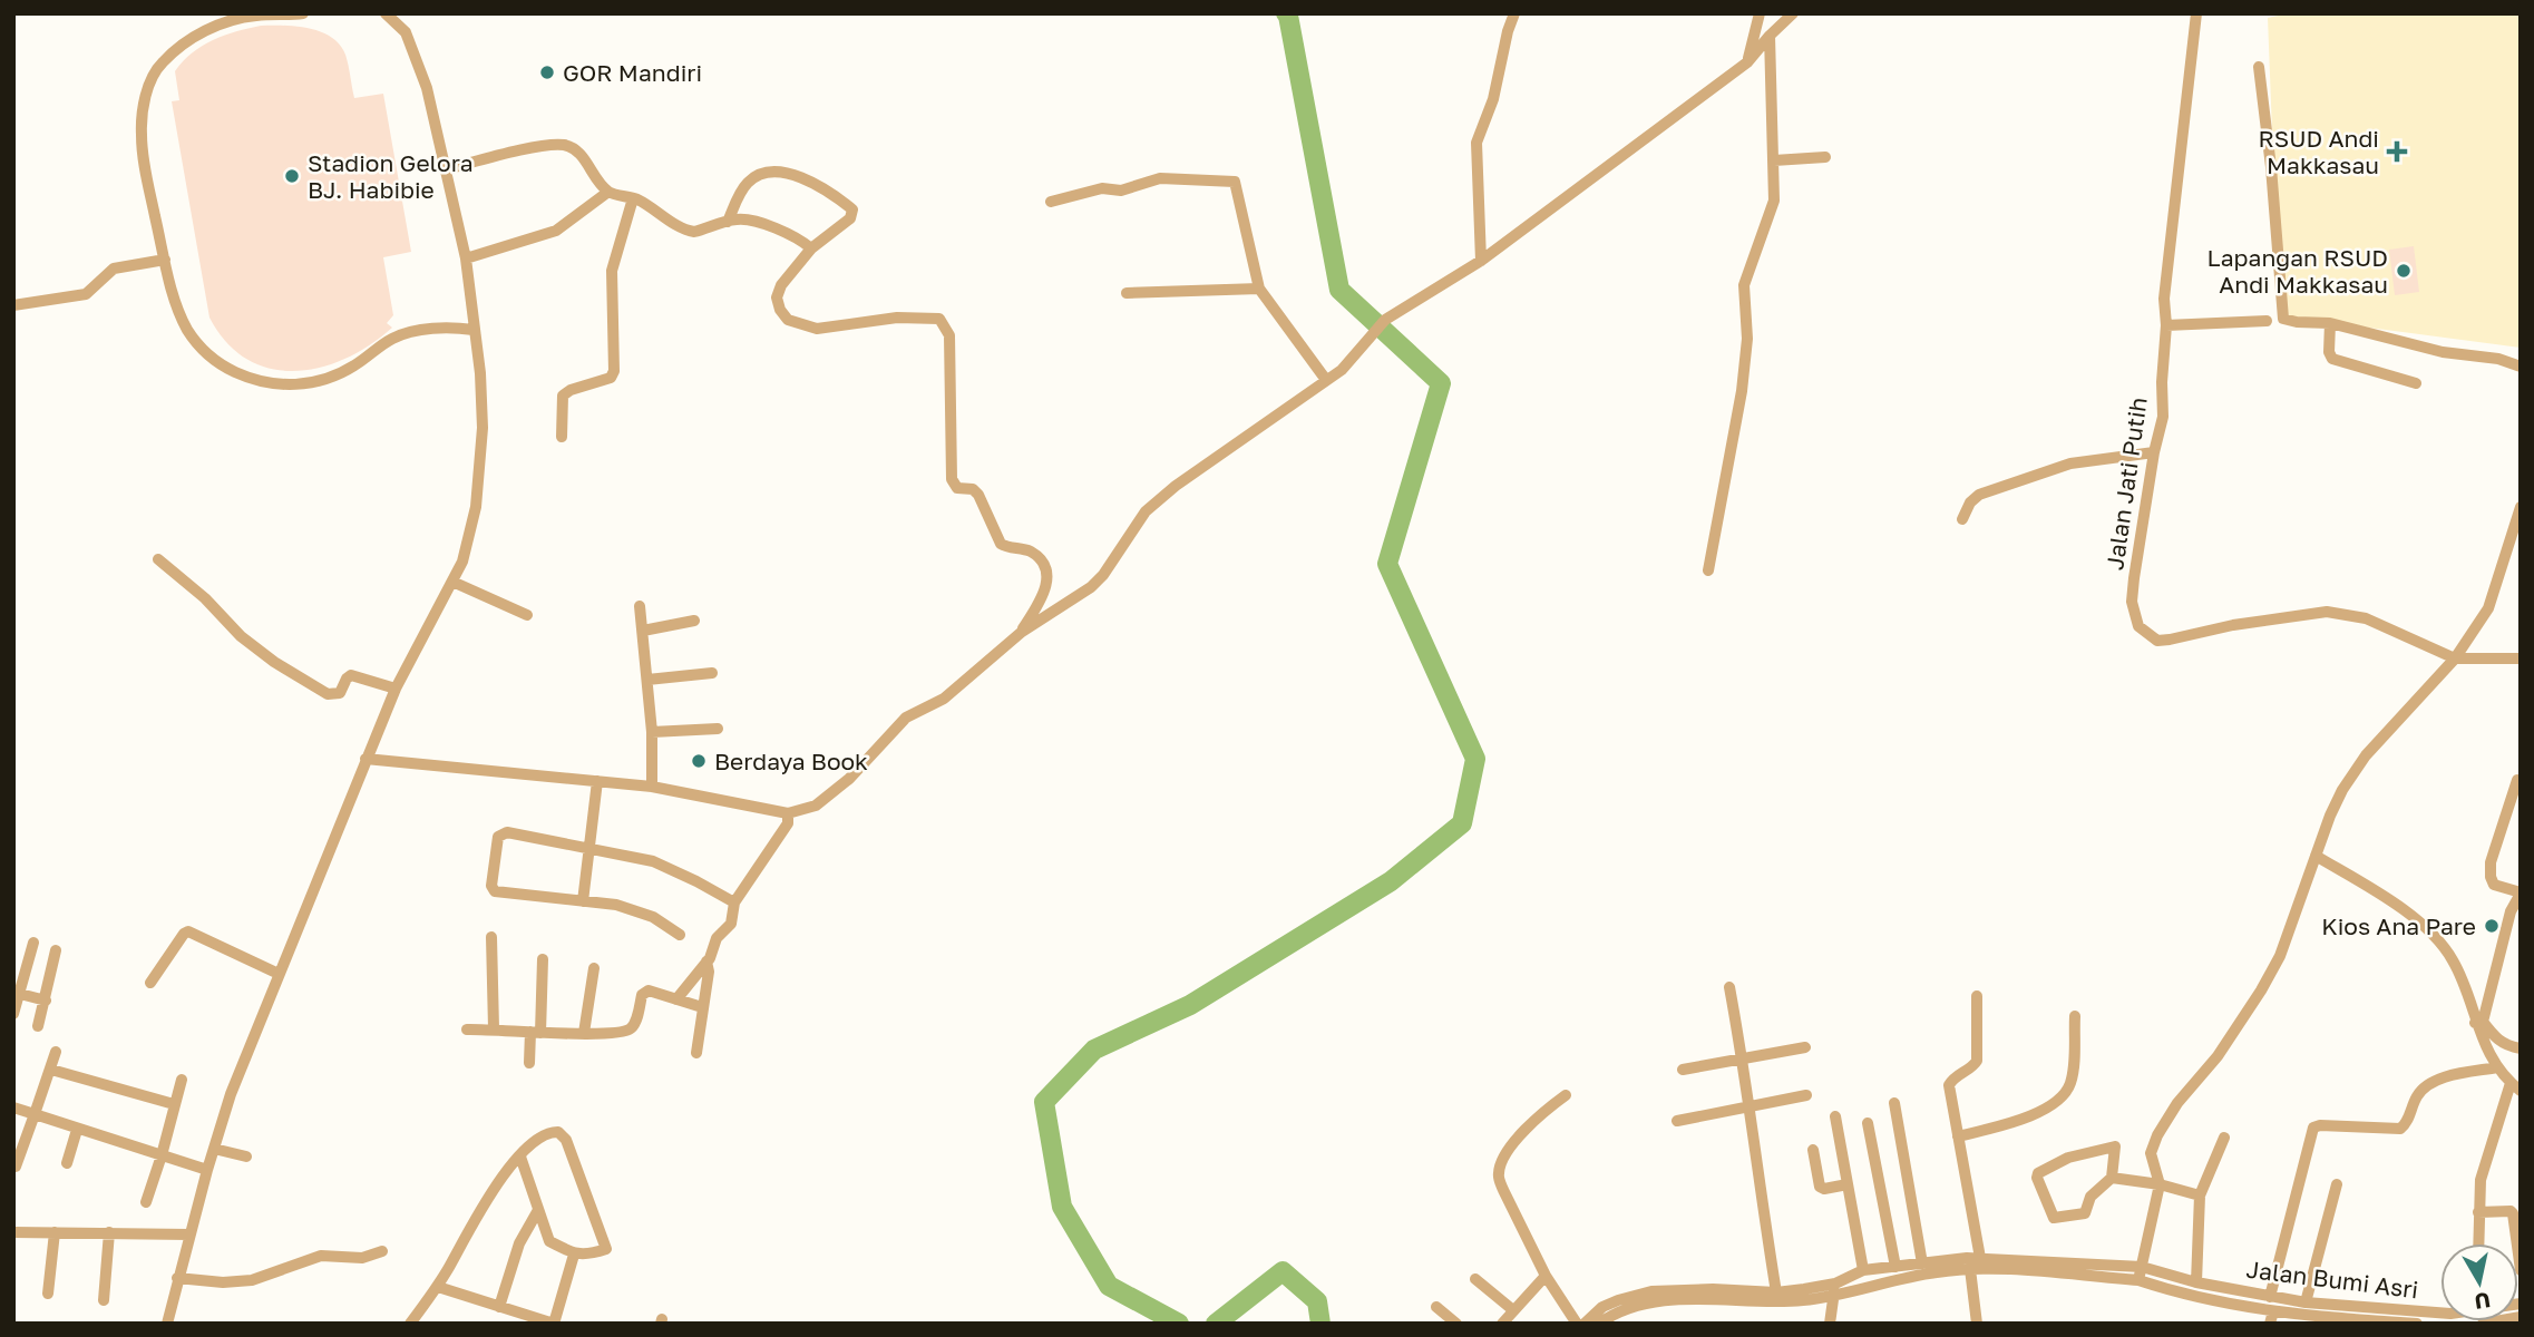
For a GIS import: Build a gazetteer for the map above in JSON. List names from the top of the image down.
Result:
{
  "streets": {
    "street": ["Jalan Jati Putih", "Jalan Bumi Asri"]
  },
  "places": {
    "other": [
      "GOR Mandiri",
      "Stadion Gelora BJ. Habibie",
      "Lapangan RSUD Andi Makkasau",
      "Berdaya Book",
      "Kios Ana Pare"
    ],
    "health": ["RSUD Andi Makkasau"]
  },
  "north": "bottom"
}
